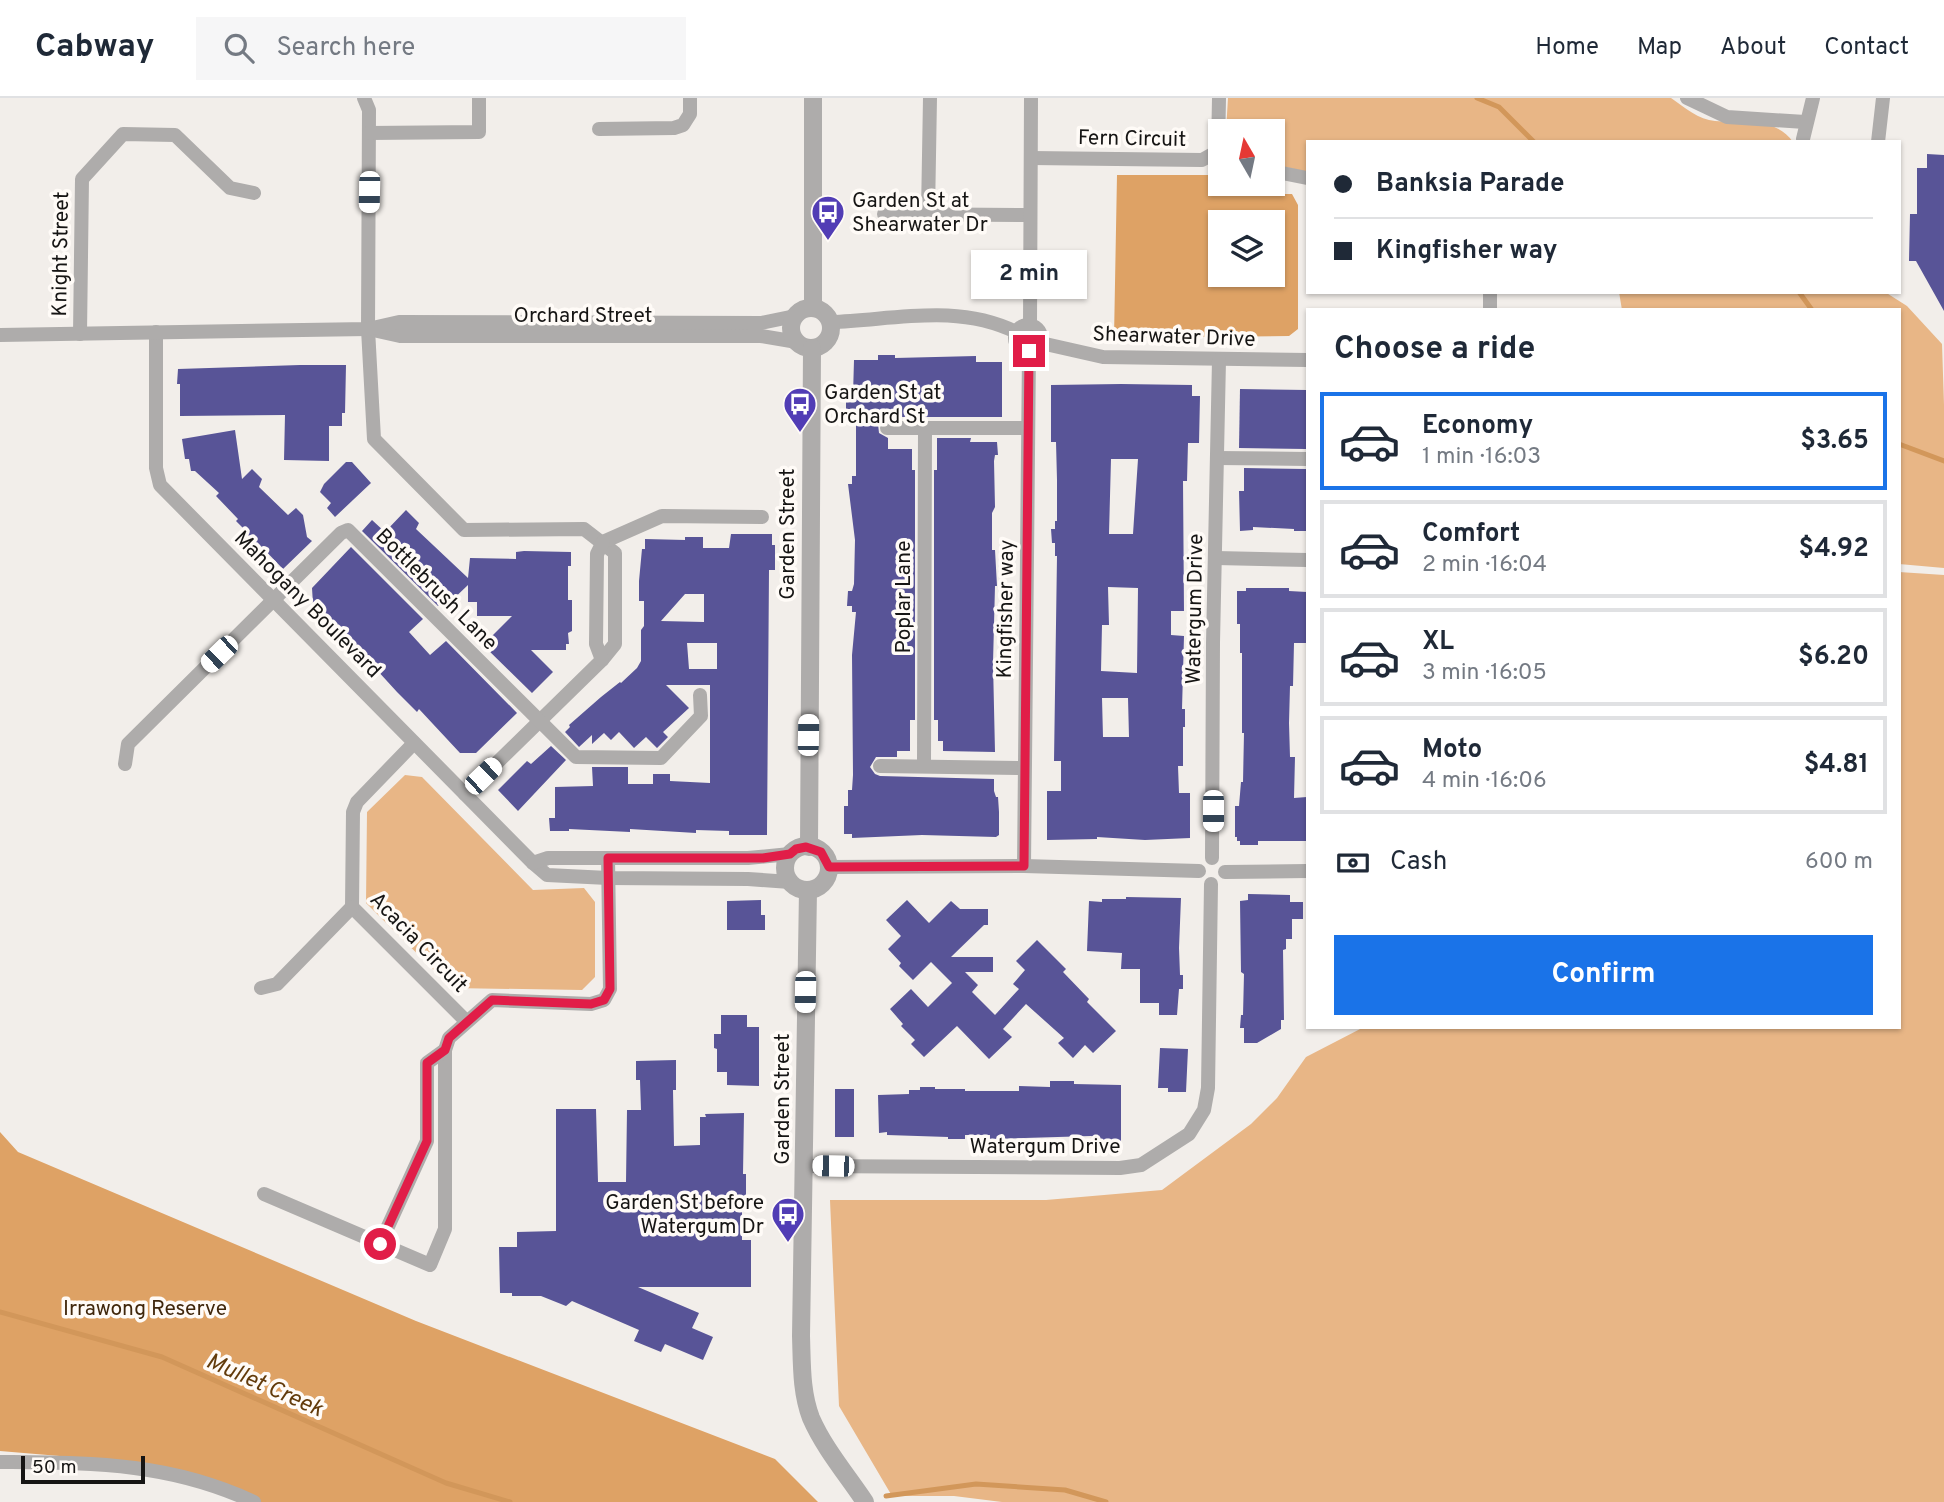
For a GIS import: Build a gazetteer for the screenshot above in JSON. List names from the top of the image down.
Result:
{
  "streets": {
    "street": [
      "Fern Circuit",
      "Knight Street",
      "Orchard Street",
      "Shearwater Drive",
      "Garden Street",
      "Bottlebrush Lane",
      "Poplar Lane",
      "Mahogany Boulevard",
      "Kingfisher way",
      "Watergum Drive",
      "Acacia Circuit"
    ]
  },
  "crossings": [
    ["Knight Street", "Orchard Street"],
    ["Orchard Street", "Garden Street"],
    ["Orchard Street", "Mahogany Boulevard"],
    ["Shearwater Drive", "Kingfisher way"],
    ["Shearwater Drive", "Watergum Drive"],
    ["Garden Street", "Mahogany Boulevard"],
    ["Garden Street", "Watergum Drive"],
    ["Bottlebrush Lane", "Mahogany Boulevard"],
    ["Mahogany Boulevard", "Acacia Circuit"]
  ],
  "water": ["Mullet Creek"],
  "parks": ["Irrawong Reserve"],
  "places": {
    "bus stop": ["Garden St at Shearwater Dr", "Garden St at Orchard St", "Garden St before Watergum Dr"]
  },
  "scale_bar": "50 m",
  "north": "top",
  "page": {
    "header": "Cabway",
    "search": "Search here",
    "nav": [
      "Home",
      "Map",
      "About",
      "Contact"
    ],
    "banner": ["Banksia Parade", "Kingfisher way"],
    "bubble": "2 min",
    "heading": "Choose a ride",
    "list": [
      {
        "name": "Economy",
        "note": "1 min · 16:03",
        "value": "$3.65"
      },
      {
        "name": "Comfort",
        "note": "2 min · 16:04",
        "value": "$4.92"
      },
      {
        "name": "XL",
        "note": "3 min · 16:05",
        "value": "$6.20"
      },
      {
        "name": "Moto",
        "note": "4 min · 16:06",
        "value": "$4.81"
      }
    ],
    "pay": ["Cash", "600 m"],
    "buttons": "Confirm",
    "scale": "50 m"
  }
}
